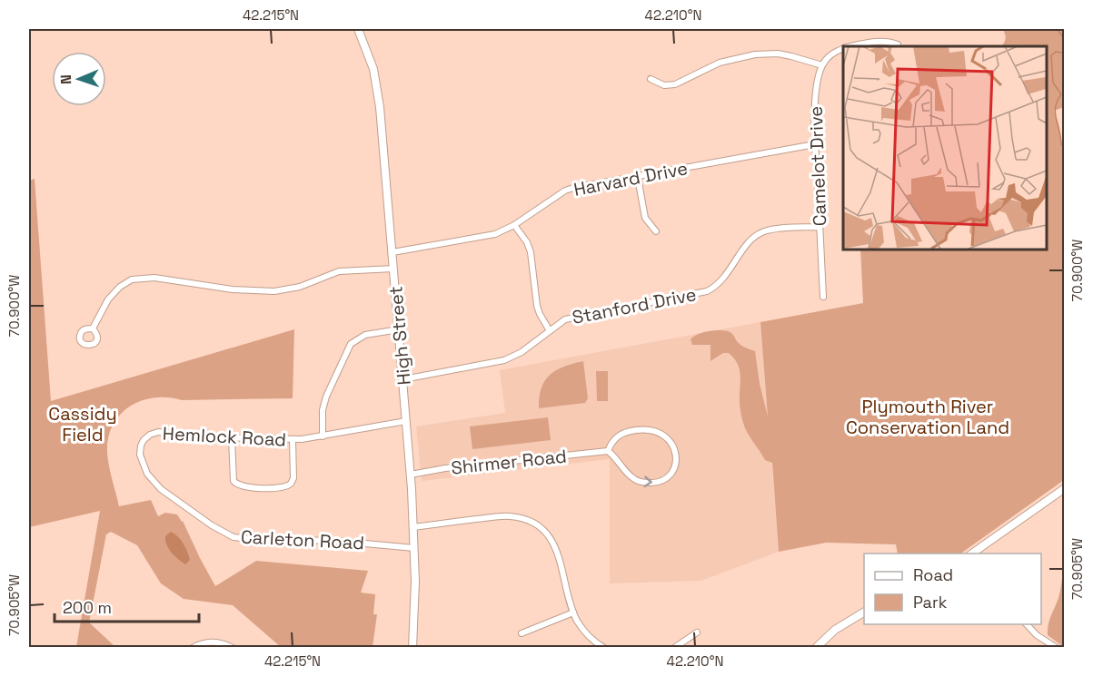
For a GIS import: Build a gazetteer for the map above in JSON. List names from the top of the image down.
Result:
{
  "streets": {
    "main road": ["High Street"],
    "street": [
      "Camelot Drive",
      "Harvard Drive",
      "Stanford Drive",
      "Hemlock Road",
      "Shirmer Road",
      "Carleton Road"
    ]
  },
  "crossings": [
    ["Camelot Drive", "Harvard Drive"],
    ["Camelot Drive", "Stanford Drive"],
    ["Harvard Drive", "High Street"],
    ["Stanford Drive", "High Street"],
    ["High Street", "Hemlock Road"],
    ["High Street", "Shirmer Road"],
    ["High Street", "Carleton Road"],
    ["Hemlock Road", "Carleton Road"]
  ],
  "parks": ["Plymouth River Conservation Land", "Cassidy Field"],
  "legend": ["Road", "Park"],
  "scale_bar": "200 m",
  "north": "left",
  "coordinates": [
    "42.215°N",
    "42.210°N",
    "70.900°W",
    "70.905°W"
  ]
}
